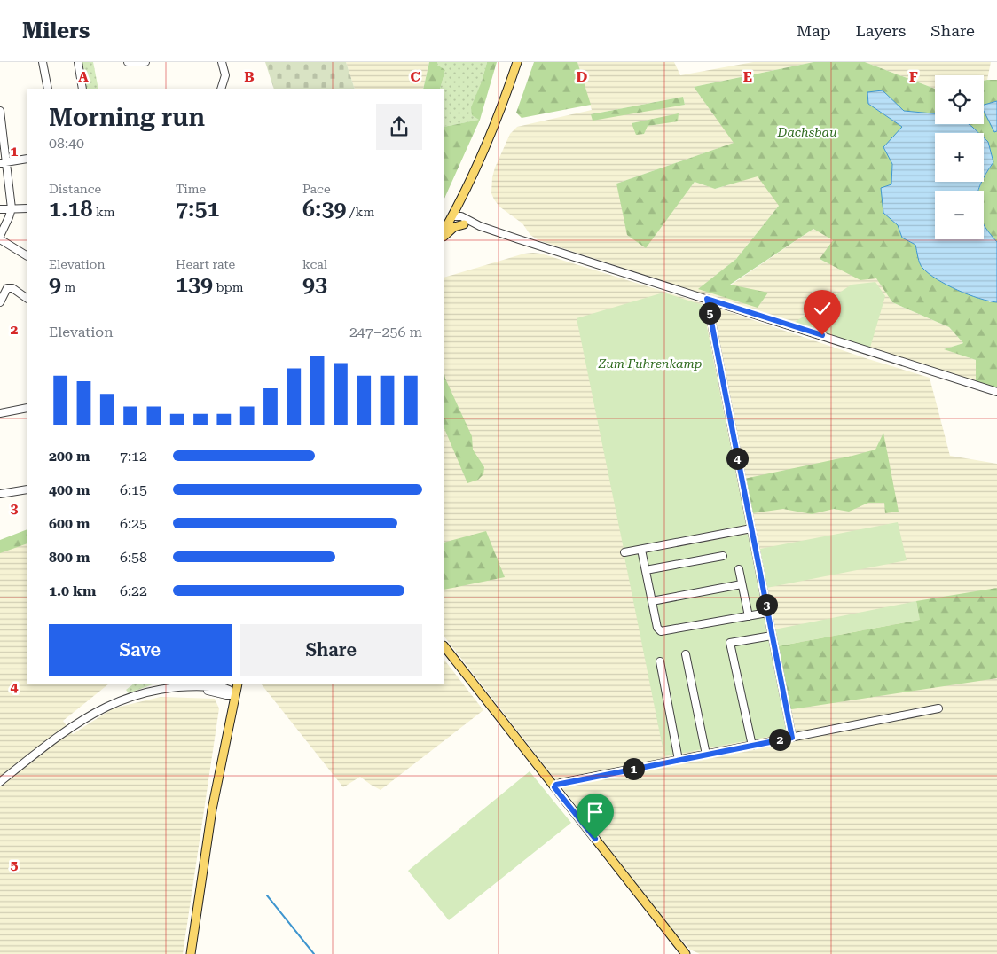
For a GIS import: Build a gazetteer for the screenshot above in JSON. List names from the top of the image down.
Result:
{
  "parks": ["Dachsbau", "Zum Fuhrenkamp"],
  "page": {
    "header": "Milers",
    "nav": ["Map", "Layers", "Share"],
    "map_buttons": ["+", "−"],
    "heading": ["Morning run", "08:40"],
    "stats": [
      ["Distance", "1.18 km"],
      ["Time", "7:51"],
      ["Pace", "6:39 /km"],
      ["Elevation", "9 m"],
      ["Heart rate", "139 bpm"],
      ["kcal", "93"]
    ],
    "pins": [
      "5",
      "4",
      "3",
      "2",
      "1"
    ],
    "chart": ["Elevation", "247–256 m"],
    "list": [
      {
        "name": "200 m",
        "note": "7:12"
      },
      {
        "name": "400 m",
        "note": "6:15"
      },
      {
        "name": "600 m",
        "note": "6:25"
      },
      {
        "name": "800 m",
        "note": "6:58"
      },
      {
        "name": "1.0 km",
        "note": "6:22"
      }
    ],
    "buttons": ["Save", "Share"]
  },
  "grid": {
    "columns": [
      "A",
      "B",
      "C",
      "D",
      "E",
      "F"
    ],
    "rows": [
      "1",
      "2",
      "3",
      "4",
      "5"
    ]
  }
}
